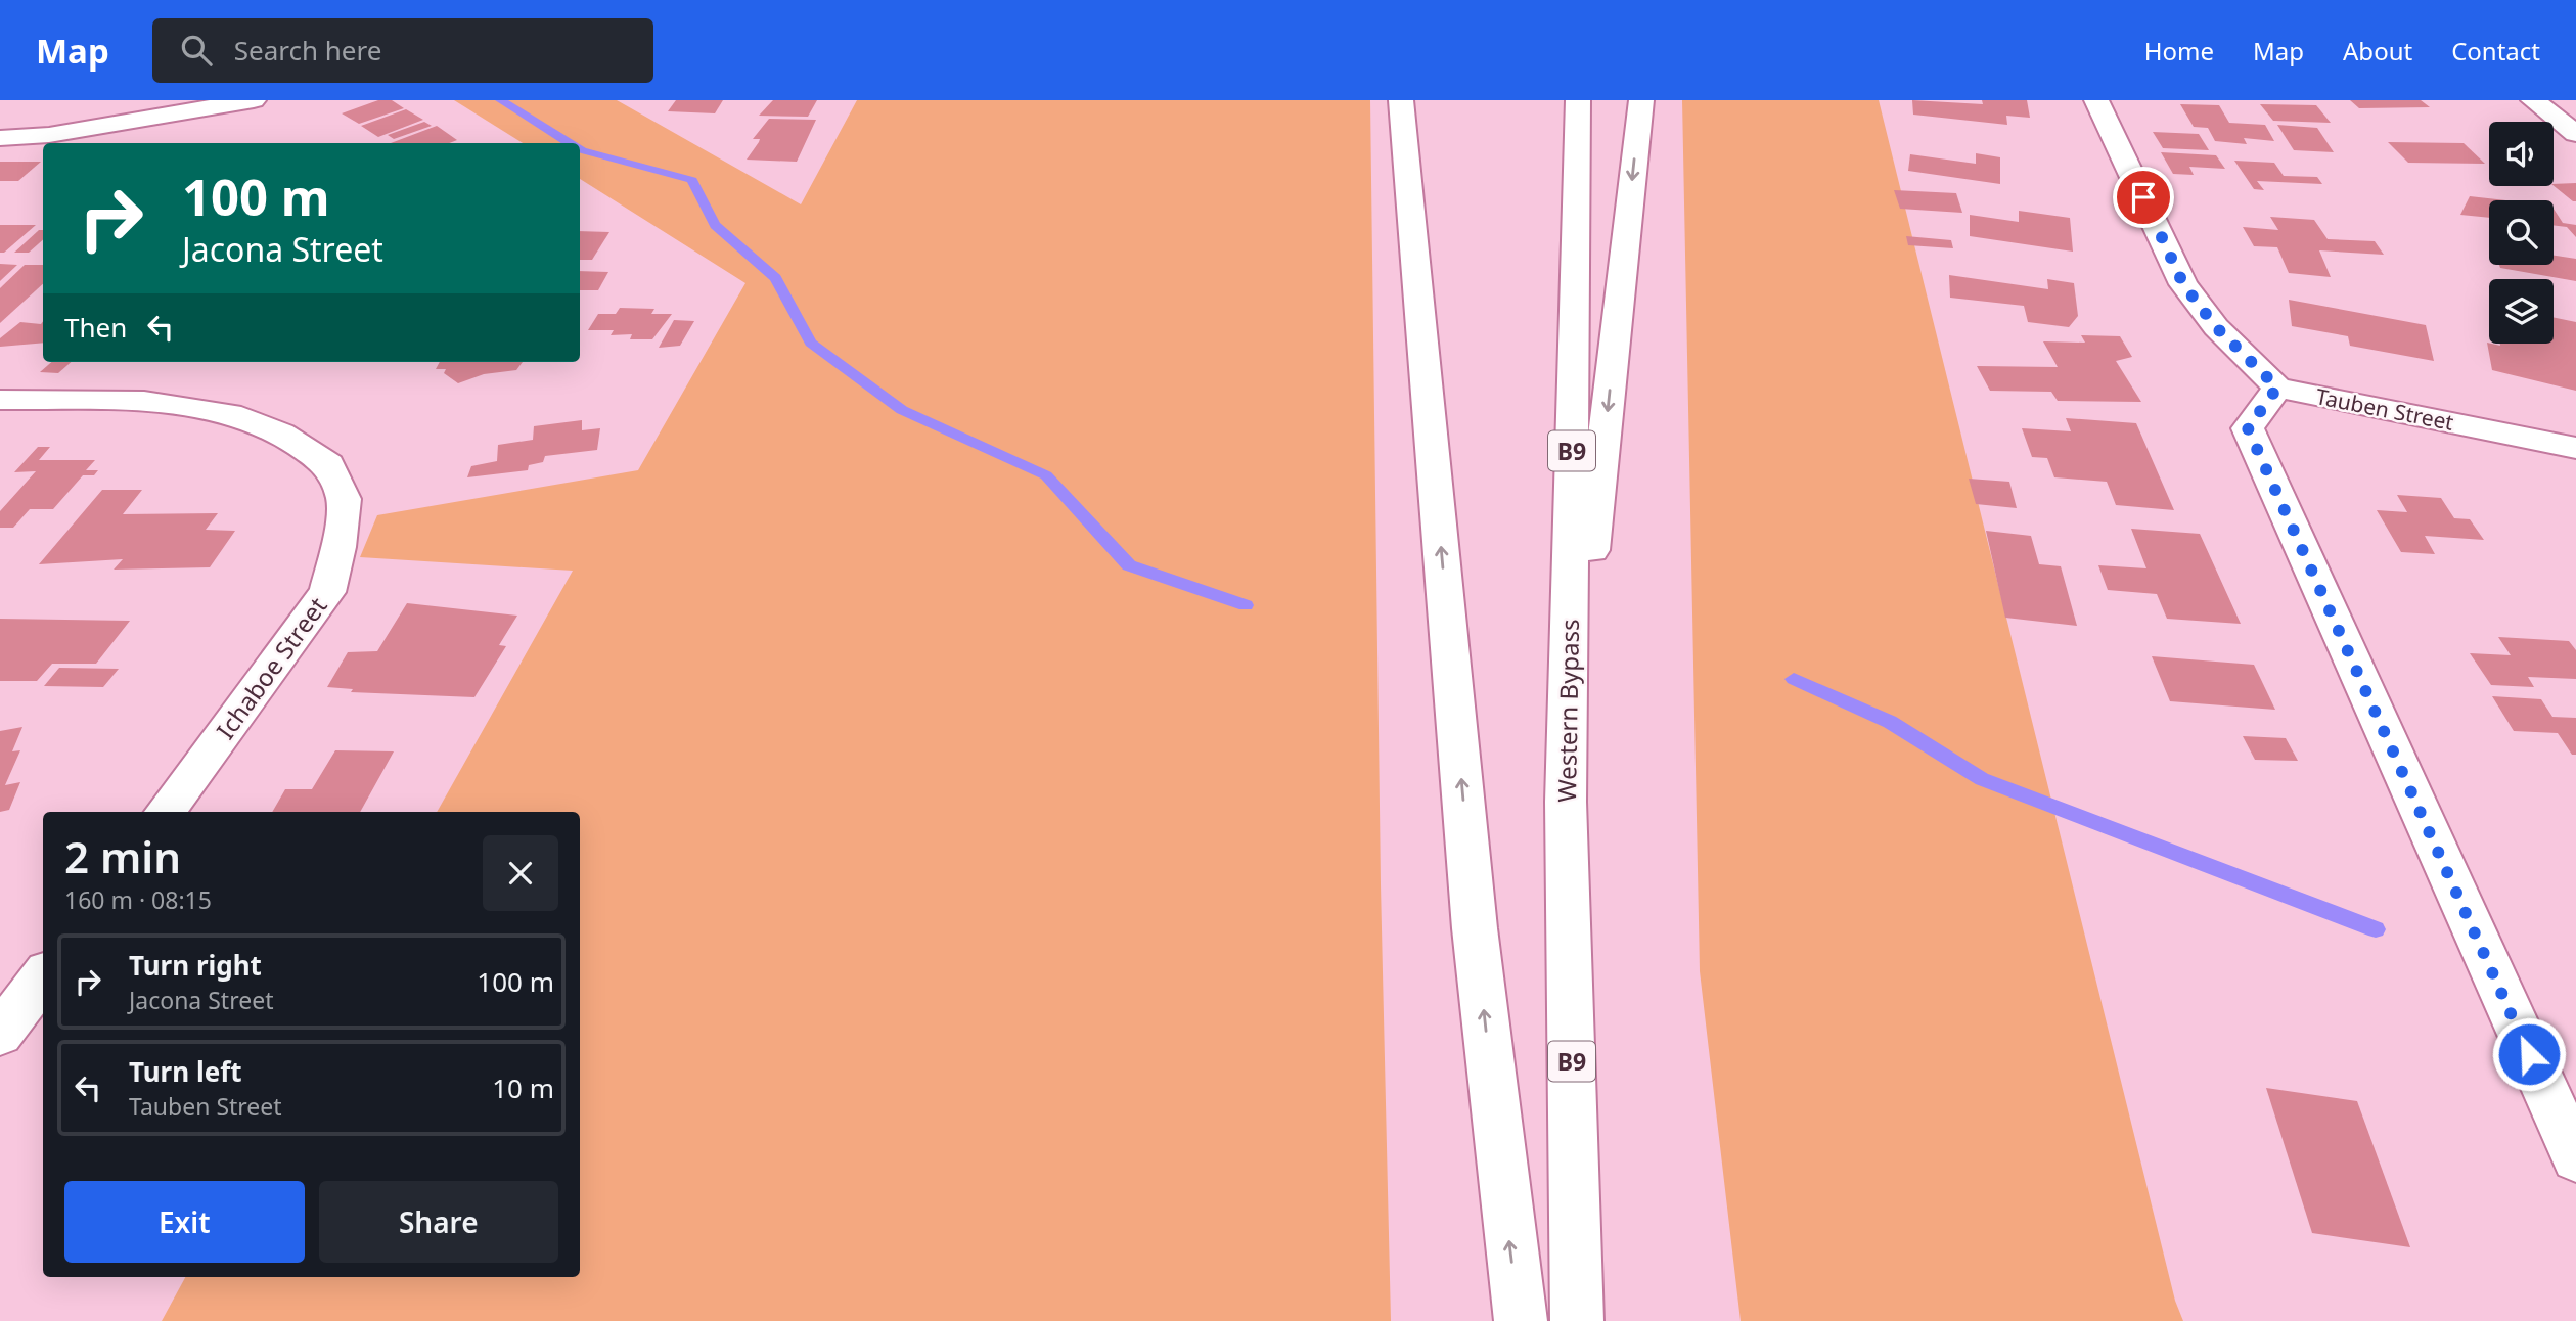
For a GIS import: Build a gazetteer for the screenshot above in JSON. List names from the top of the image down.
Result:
{
  "streets": {
    "main road": [
      "Tauben Street",
      "B9",
      "Ichaboe Street",
      "Western Bypass"
    ]
  },
  "page": {
    "header": "Map",
    "search": "Search here",
    "nav": [
      "Home",
      "Map",
      "About",
      "Contact"
    ],
    "turn": ["100 m", "Jacona Street"],
    "then": "Then",
    "heading": ["2 min", "160 m · 08:15"],
    "list": [
      {
        "name": "Turn right",
        "note": "Jacona Street",
        "value": "100 m"
      },
      {
        "name": "Turn left",
        "note": "Tauben Street",
        "value": "10 m"
      }
    ],
    "buttons": ["Exit", "Share"]
  }
}
